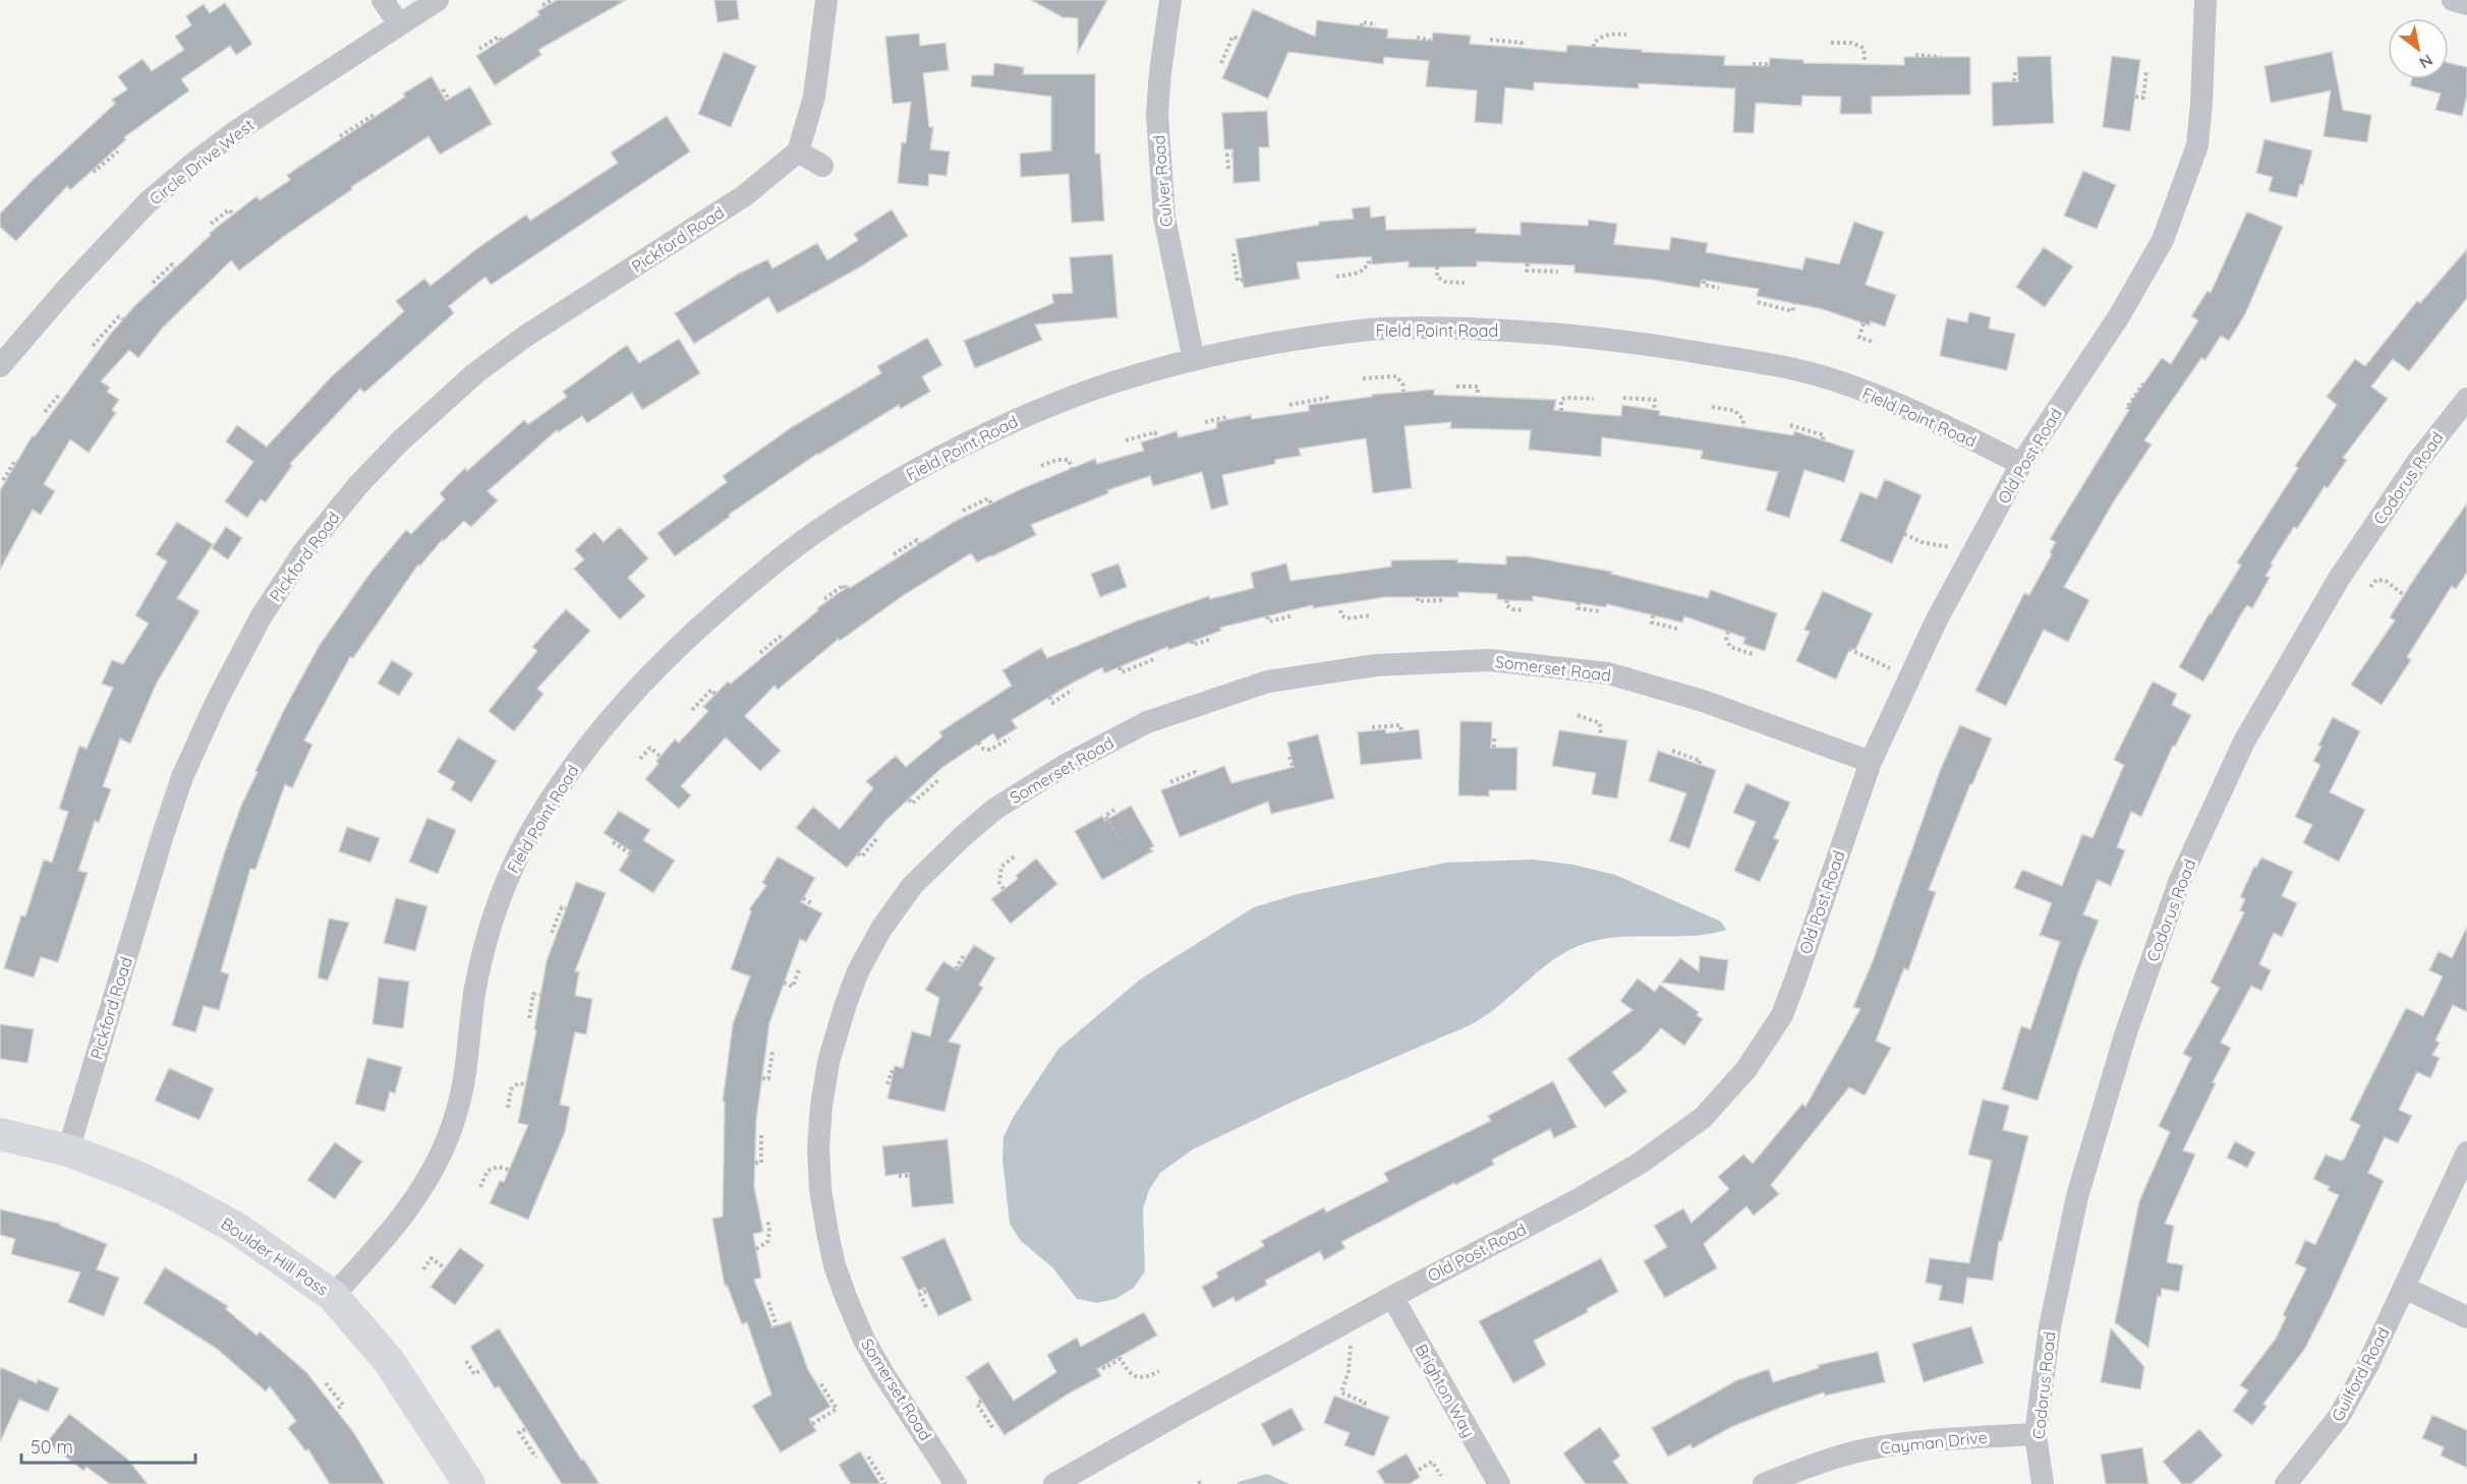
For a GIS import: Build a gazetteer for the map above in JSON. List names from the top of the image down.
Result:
{
  "streets": {
    "street": [
      "Circle Drive West",
      "Culver Road",
      "Pickford Road",
      "Field Point Road",
      "Old Post Road",
      "Codorus Road",
      "Somerset Road",
      "Boulder Hill Pass",
      "Guilford Road",
      "Brighton Way",
      "Cayman Drive"
    ]
  },
  "crossings": [
    ["Culver Road", "Field Point Road"],
    ["Pickford Road", "Boulder Hill Pass"],
    ["Field Point Road", "Old Post Road"],
    ["Field Point Road", "Boulder Hill Pass"],
    ["Old Post Road", "Somerset Road"],
    ["Old Post Road", "Brighton Way"],
    ["Codorus Road", "Cayman Drive"]
  ],
  "scale_bar": "50 m",
  "north": "bottom right"
}
